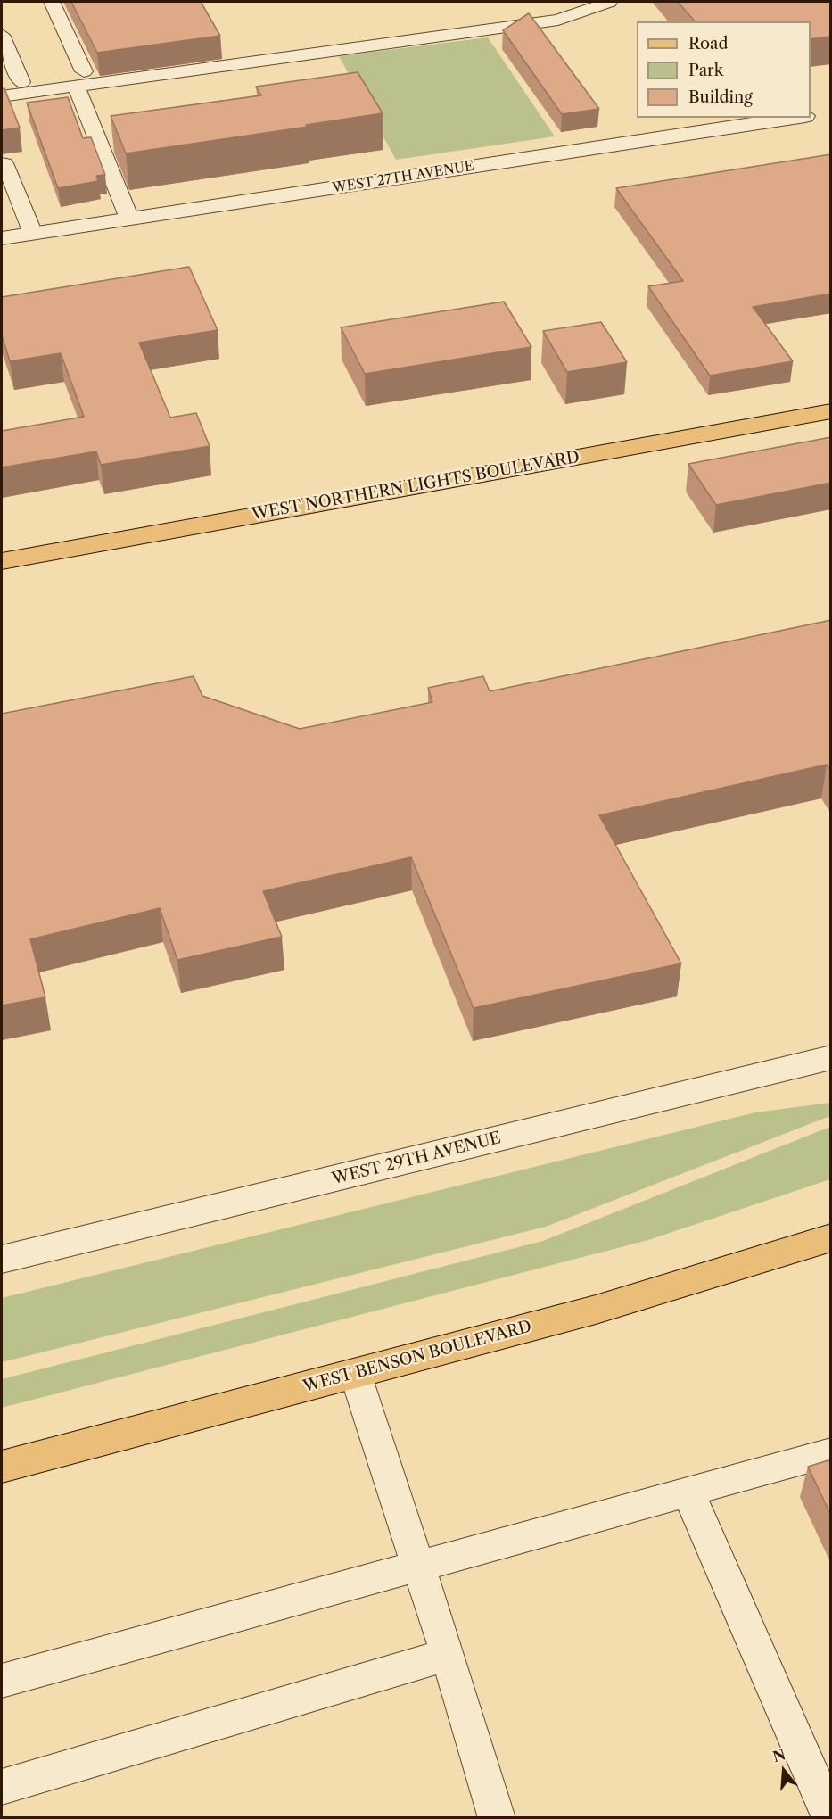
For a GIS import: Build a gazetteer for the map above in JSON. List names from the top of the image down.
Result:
{
  "streets": {
    "main road": ["WEST NORTHERN LIGHTS BOULEVARD", "WEST BENSON BOULEVARD"],
    "street": ["WEST 27TH AVENUE", "WEST 29TH AVENUE"]
  },
  "legend": ["Road", "Park", "Building"],
  "north": "top"
}
